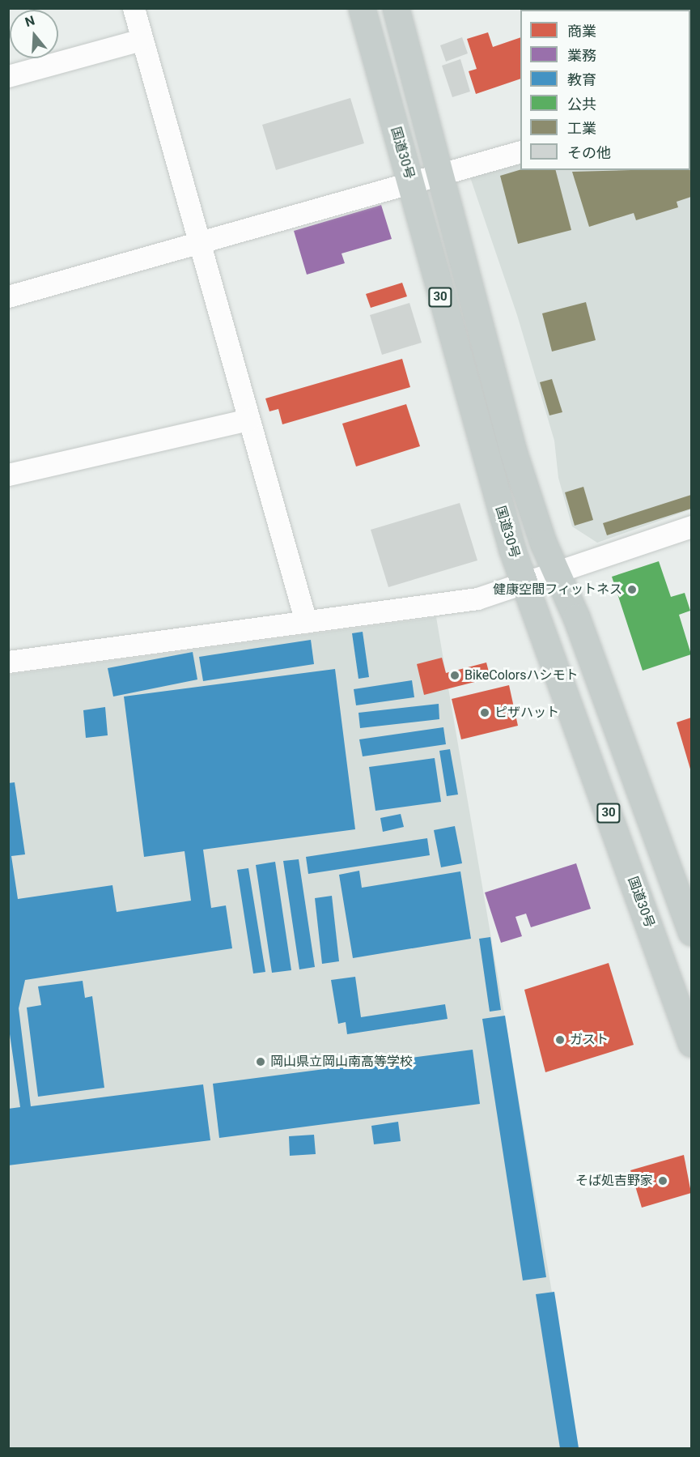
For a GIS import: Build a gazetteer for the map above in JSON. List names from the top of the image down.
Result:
{
  "streets": {
    "highway": ["国道30号", "30"]
  },
  "places": [
    "健康空間フィットネス",
    "BikeColorsハシモト",
    "ピザハット",
    "ガスト",
    "岡山県立岡山南高等学校",
    "そば処吉野家"
  ],
  "legend": [
    "商業",
    "業務",
    "教育",
    "公共",
    "工業",
    "その他"
  ],
  "north": "top"
}
